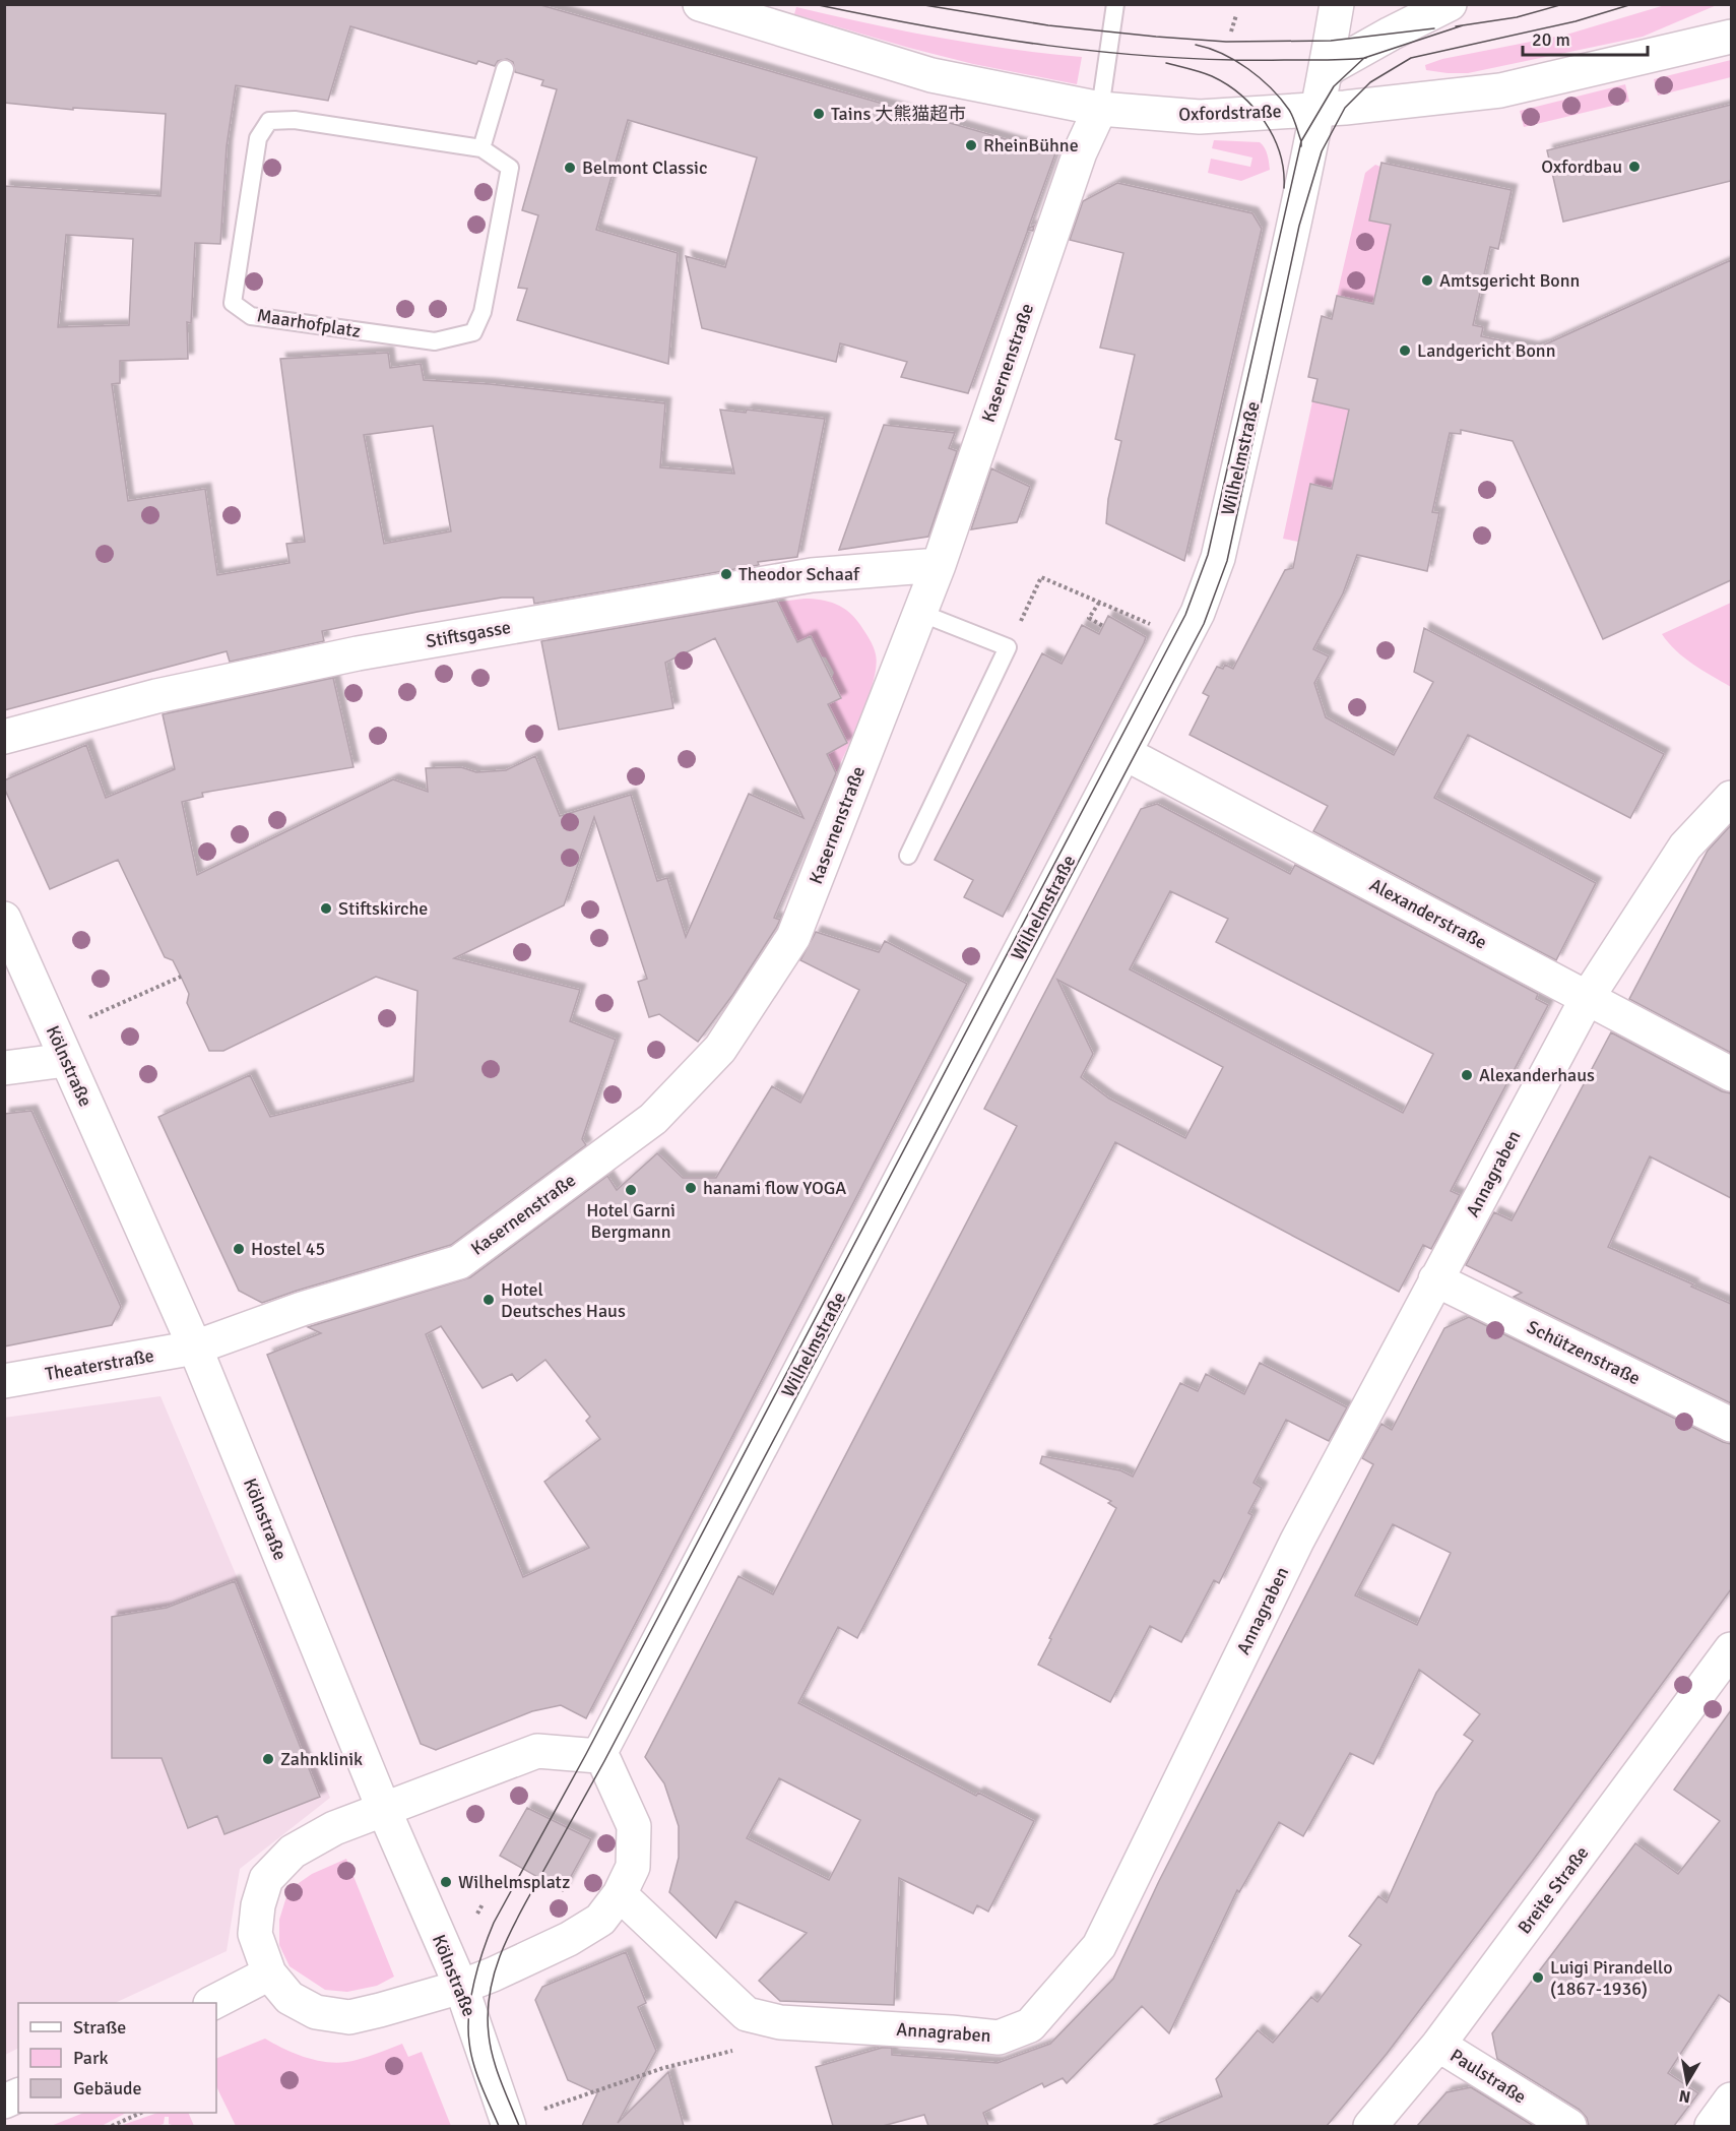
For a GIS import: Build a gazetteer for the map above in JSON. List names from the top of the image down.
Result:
{
  "streets": {
    "street": [
      "Oxfordstraße",
      "Kasernenstraße",
      "Wilhelmstraße",
      "Stiftsgasse",
      "Alexanderstraße",
      "Kölnstraße",
      "Annagraben",
      "Schützenstraße",
      "Theaterstraße",
      "Breite Straße",
      "Paulstraße"
    ],
    "lane": ["Maarhofplatz"]
  },
  "crossings": [
    ["Oxfordstraße", "Kasernenstraße"],
    ["Oxfordstraße", "Wilhelmstraße"],
    ["Kasernenstraße", "Stiftsgasse"],
    ["Kasernenstraße", "Kölnstraße"],
    ["Kasernenstraße", "Theaterstraße"],
    ["Wilhelmstraße", "Alexanderstraße"],
    ["Alexanderstraße", "Annagraben"],
    ["Kölnstraße", "Theaterstraße"],
    ["Annagraben", "Schützenstraße"],
    ["Breite Straße", "Paulstraße"]
  ],
  "places": [
    "Tains 大熊猫超市",
    "RheinBühne",
    "Oxfordbau",
    "Belmont Classic",
    "Amtsgericht Bonn",
    "Landgericht Bonn",
    "Theodor Schaaf",
    "Stiftskirche",
    "Alexanderhaus",
    "hanami flow YOGA",
    "Hotel Garni Bergmann",
    "Hostel 45",
    "Hotel Deutsches Haus",
    "Zahnklinik",
    "Wilhelmsplatz",
    "Luigi Pirandello (1867-1936)"
  ],
  "legend": ["Straße", "Park", "Gebäude"],
  "scale_bar": "20 m",
  "north": "bottom"
}
